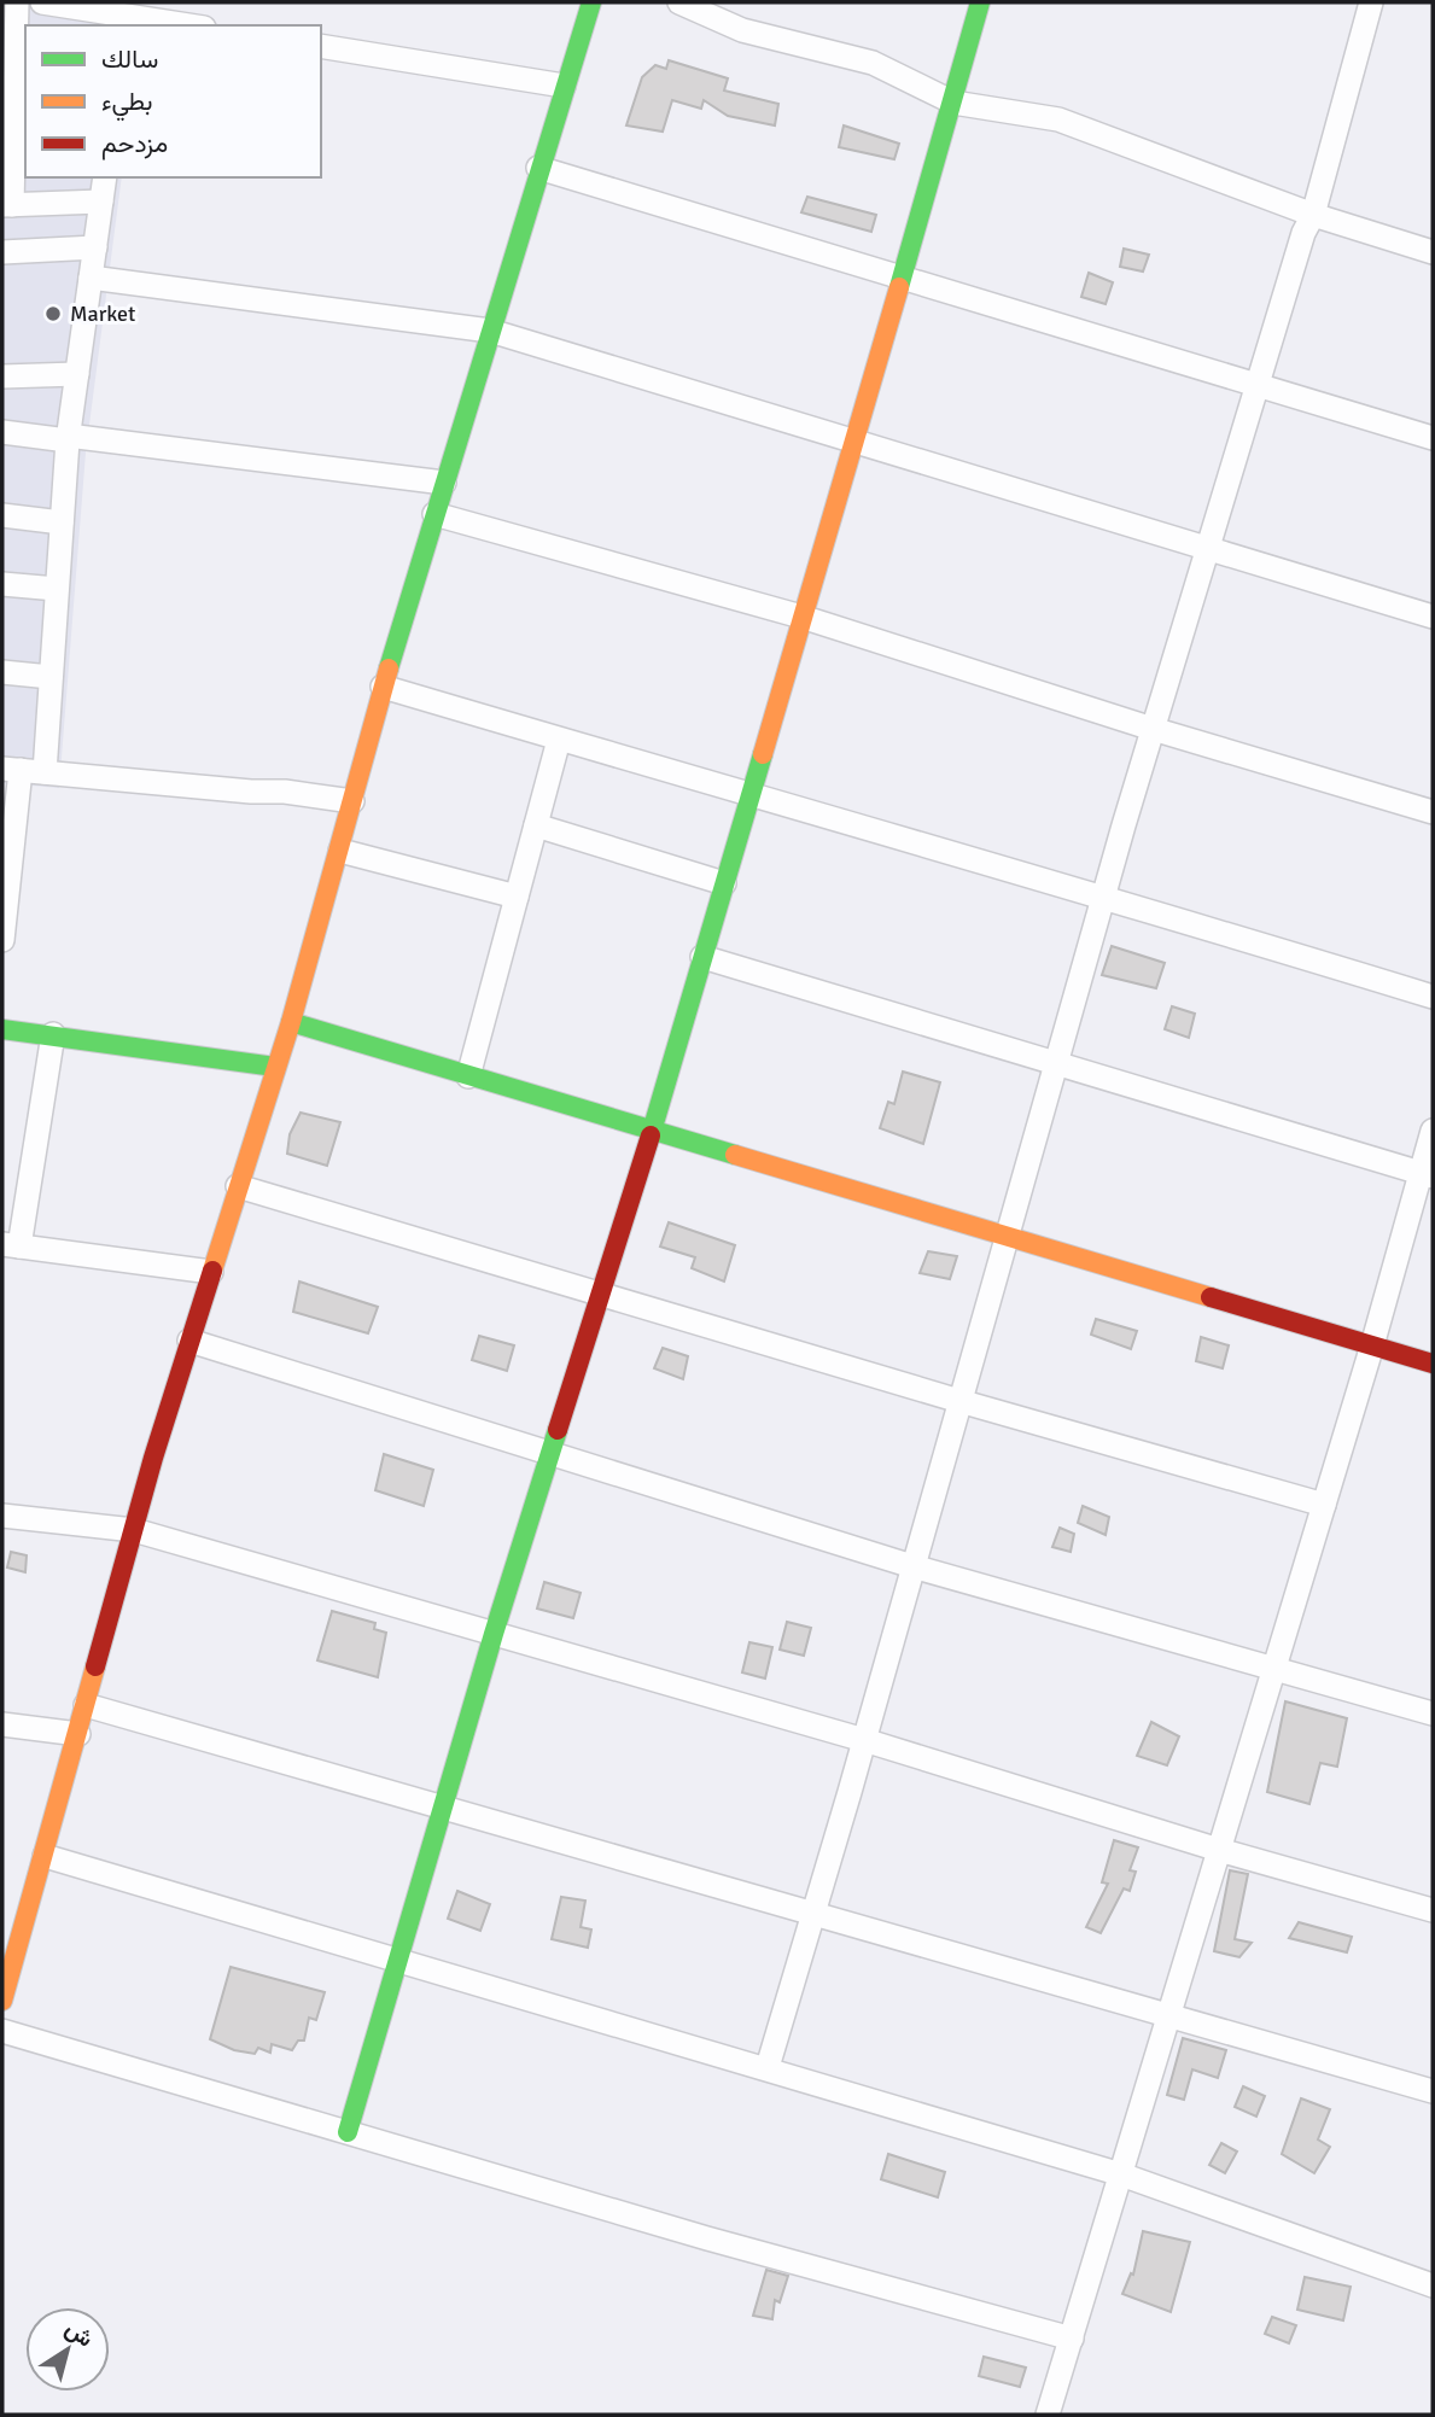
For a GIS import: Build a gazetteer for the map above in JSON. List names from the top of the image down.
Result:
{
  "places": ["Market"],
  "legend": ["سالك", "بطيء", "مزدحم"],
  "north": "top right"
}
